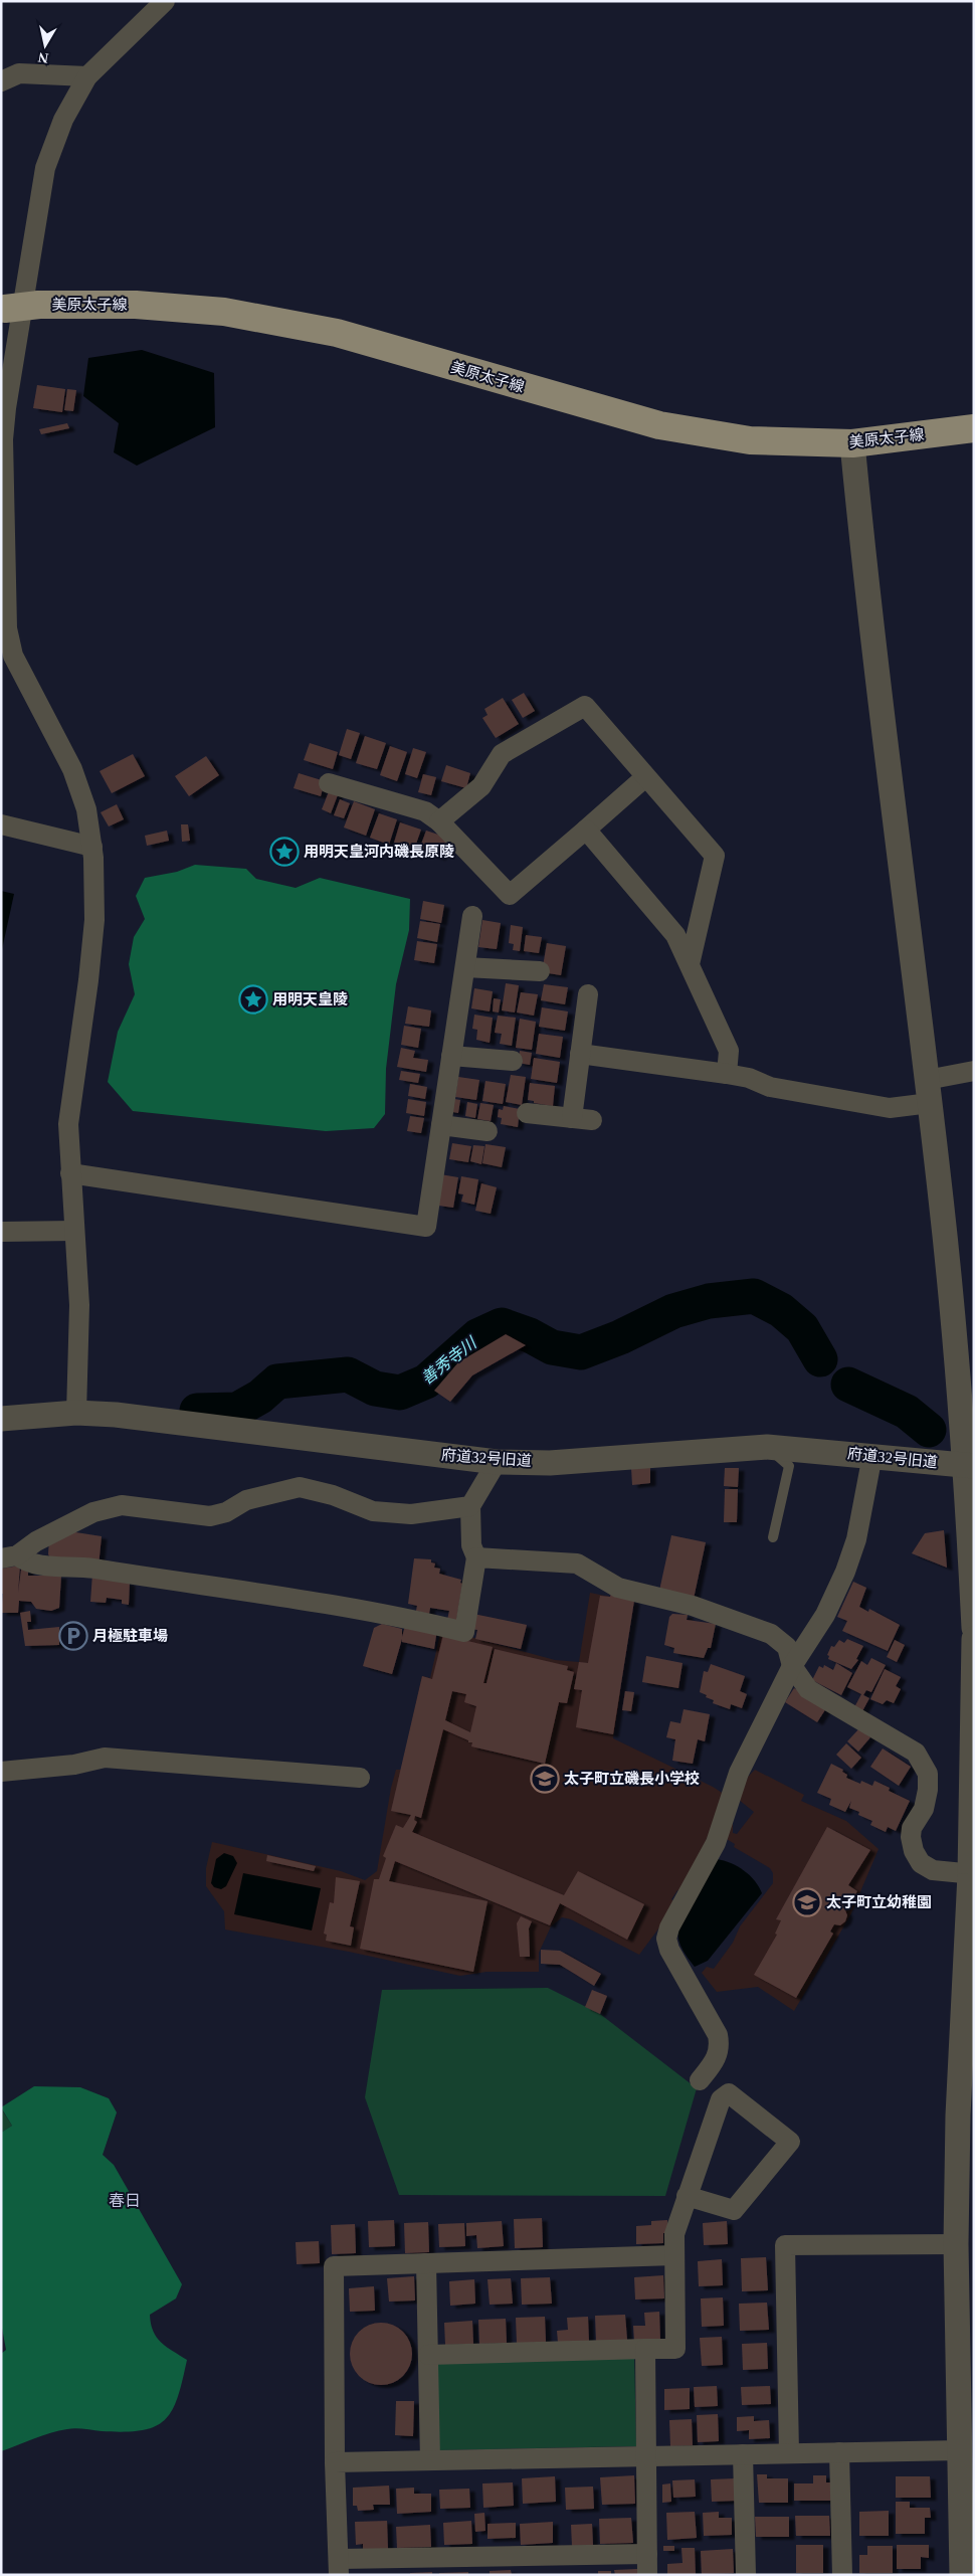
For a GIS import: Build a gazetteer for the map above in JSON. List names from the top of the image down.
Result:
{
  "streets": {
    "main road": ["美原太子線"],
    "street": ["府道32号旧道"]
  },
  "districts": ["春日"],
  "water": ["善秀寺川"],
  "places": {
    "place": ["用明天皇河内磯長原陵", "用明天皇陵"],
    "parking": ["月極駐車場"],
    "school or university": ["太子町立磯長小学校", "太子町立幼稚園"]
  },
  "north": "bottom"
}
